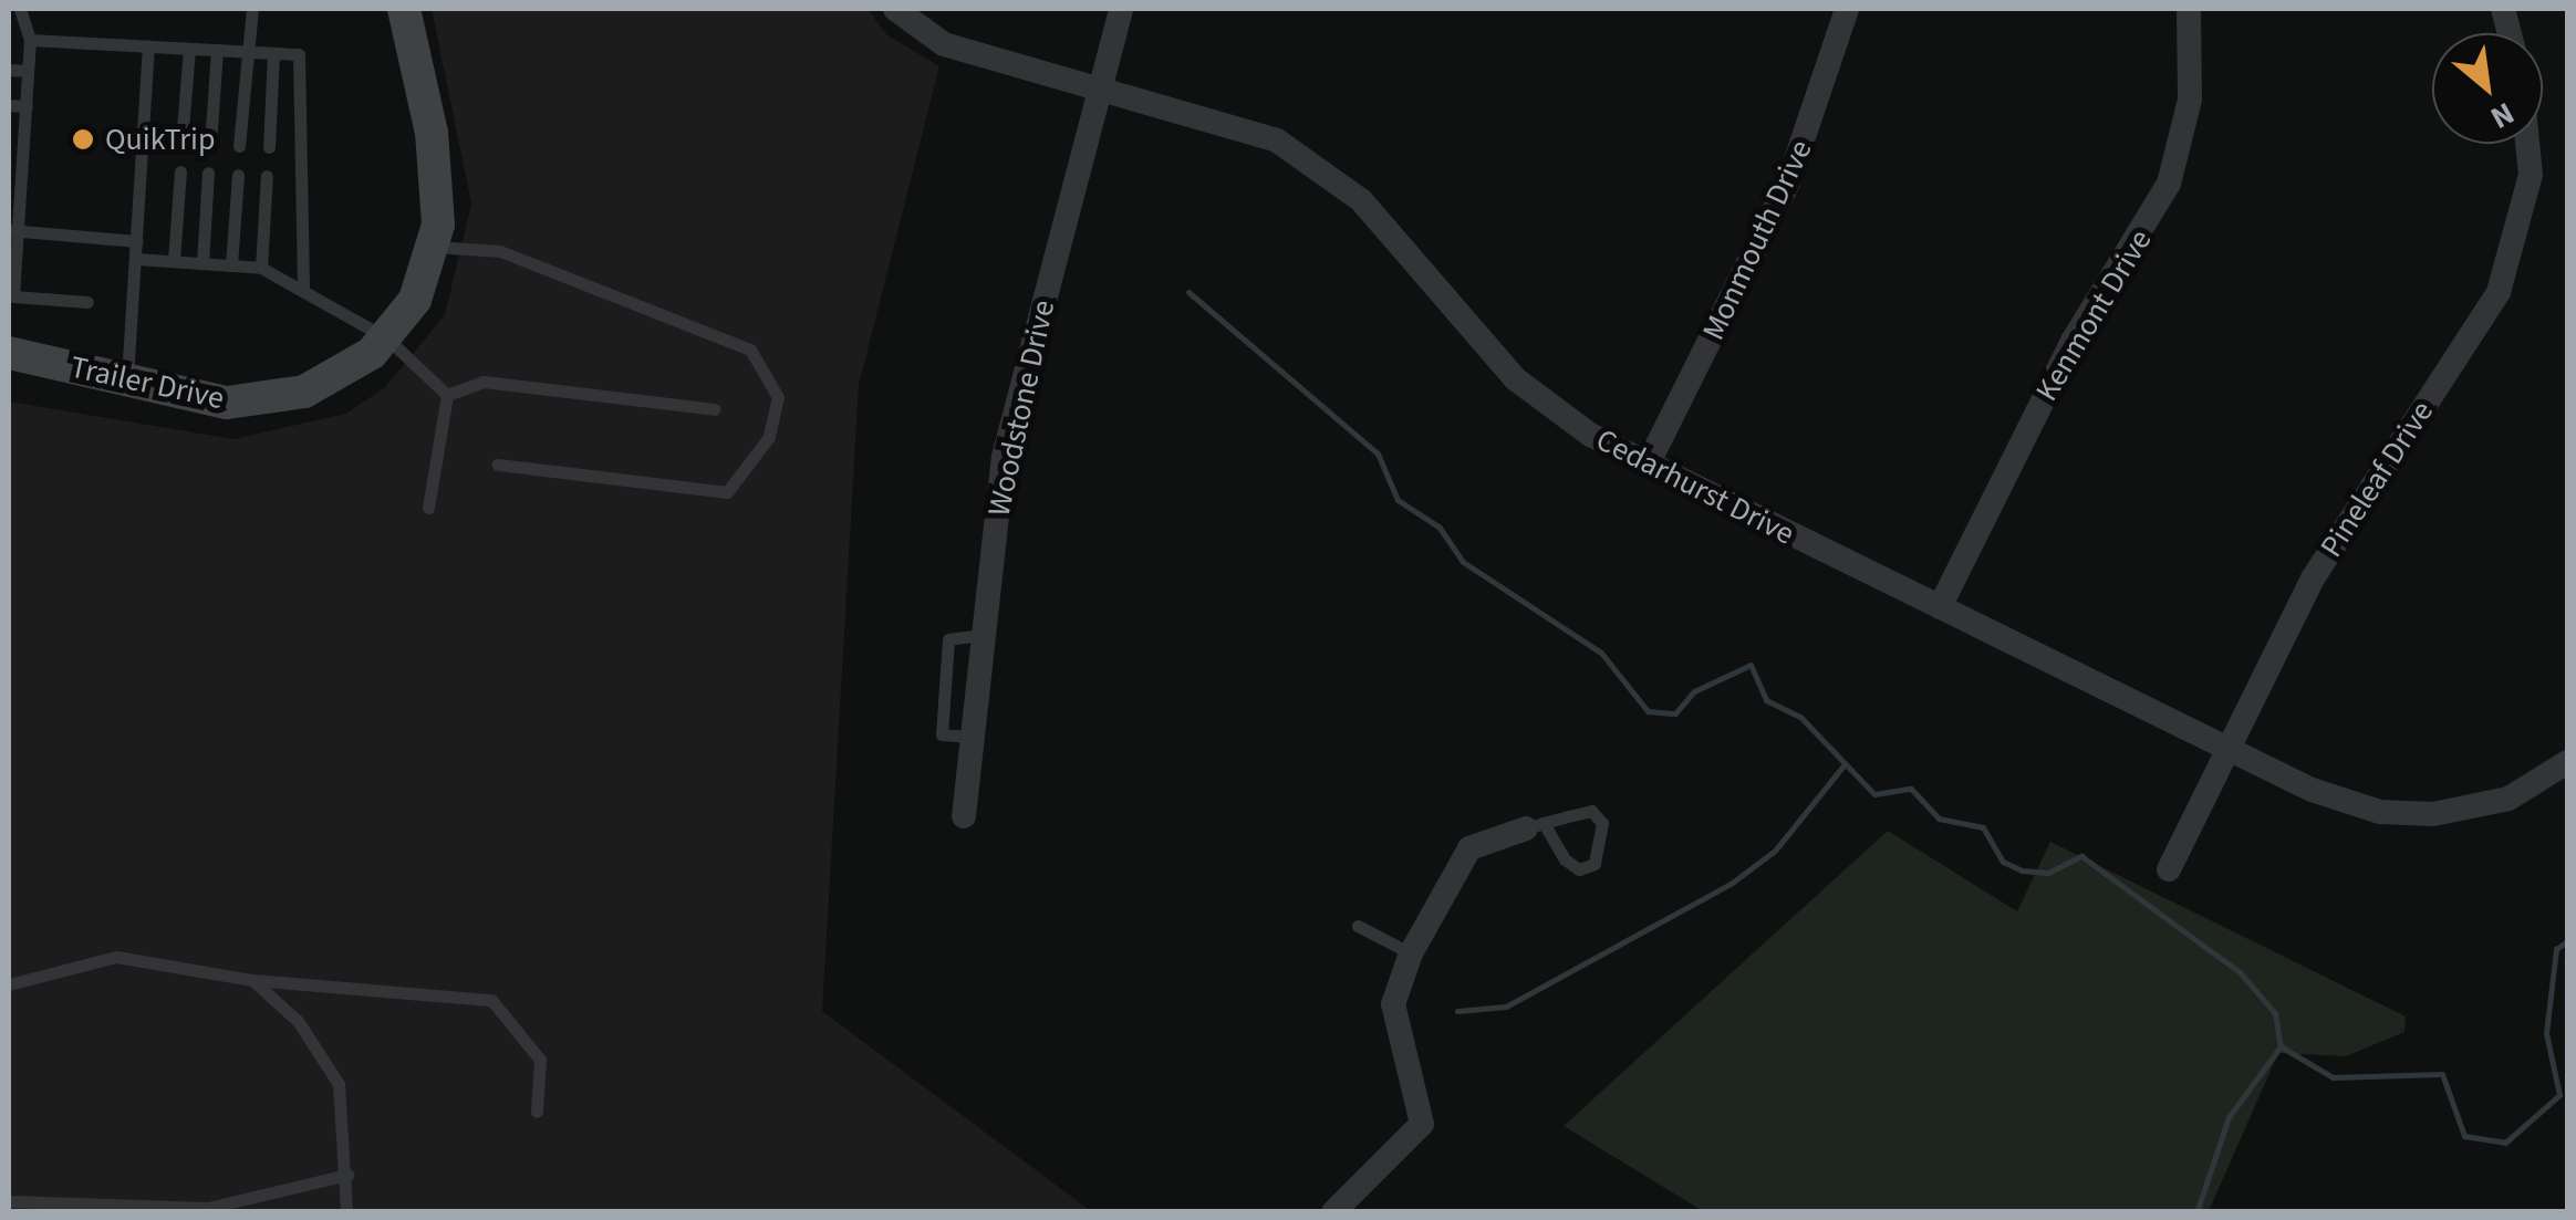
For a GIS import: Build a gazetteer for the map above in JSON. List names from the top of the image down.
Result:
{
  "streets": {
    "street": [
      "Monmouth Drive",
      "Kenmont Drive",
      "Trailer Drive",
      "Woodstone Drive",
      "Pineleaf Drive",
      "Cedarhurst Drive"
    ]
  },
  "crossings": [
    ["Monmouth Drive", "Cedarhurst Drive"],
    ["Kenmont Drive", "Cedarhurst Drive"],
    ["Woodstone Drive", "Cedarhurst Drive"],
    ["Pineleaf Drive", "Cedarhurst Drive"]
  ],
  "places": ["QuikTrip"],
  "north": "bottom right"
}
